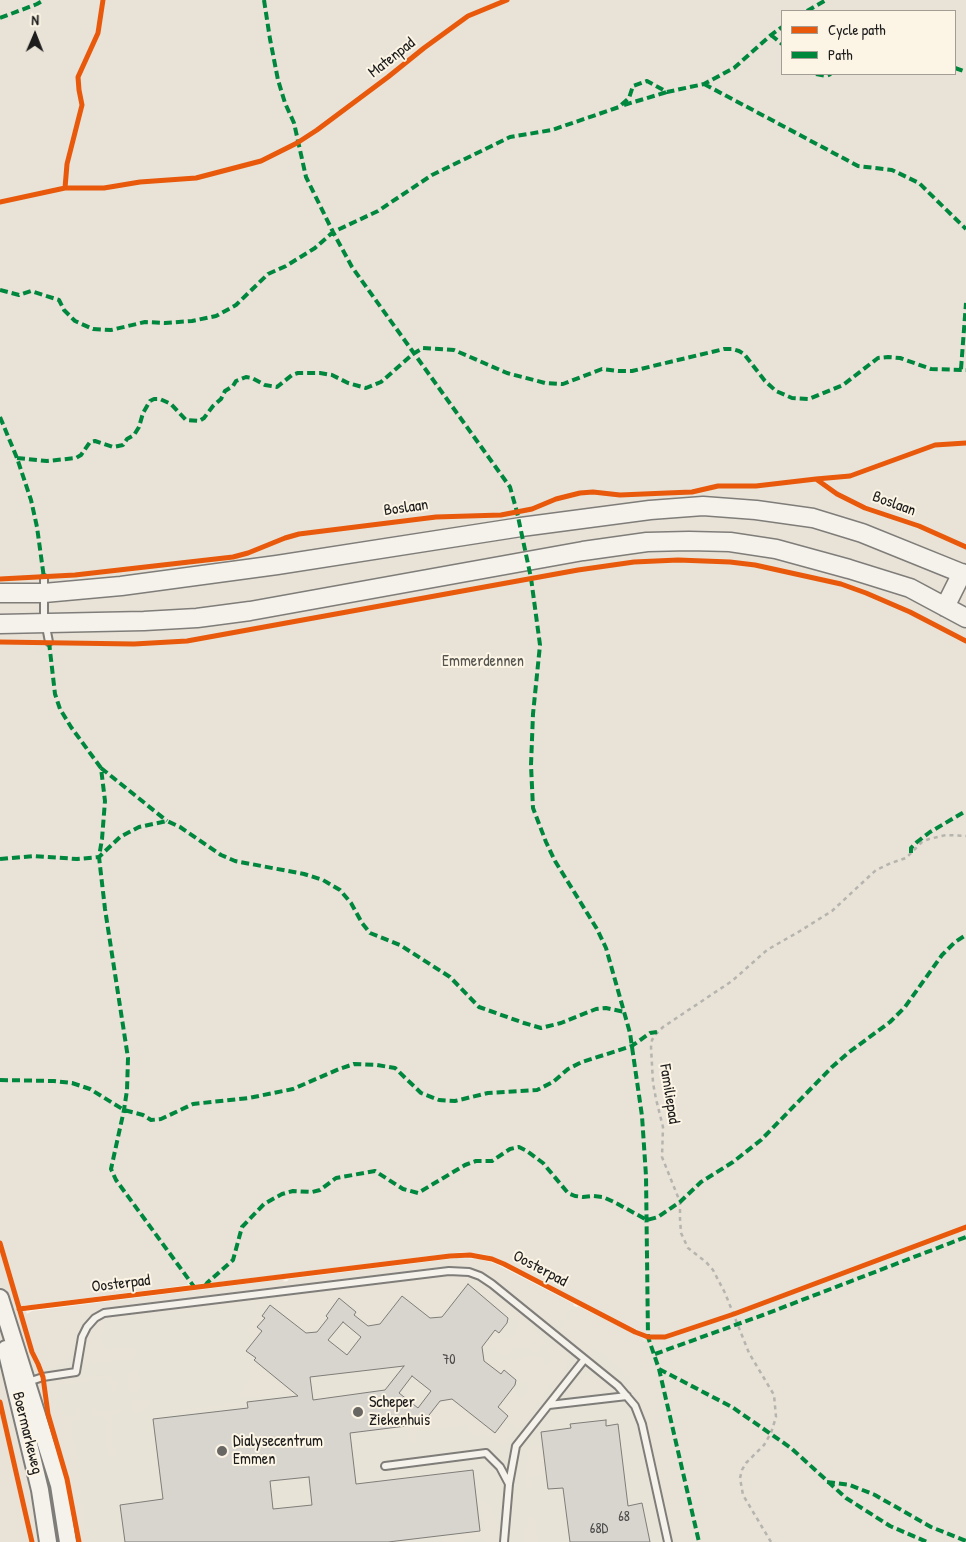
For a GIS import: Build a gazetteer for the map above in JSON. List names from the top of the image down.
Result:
{
  "streets": {
    "street": ["Boermarkeweg"],
    "path": ["Familiepad"],
    "cycle path": ["Matenpad", "Boslaan", "Oosterpad"]
  },
  "parks": ["Emmerdennen"],
  "places": ["Scheper Ziekenhuis", "Dialysecentrum Emmen"],
  "house_numbers": ["70", "68", "68D"],
  "legend": ["Cycle path", "Path"],
  "north": "top"
}
